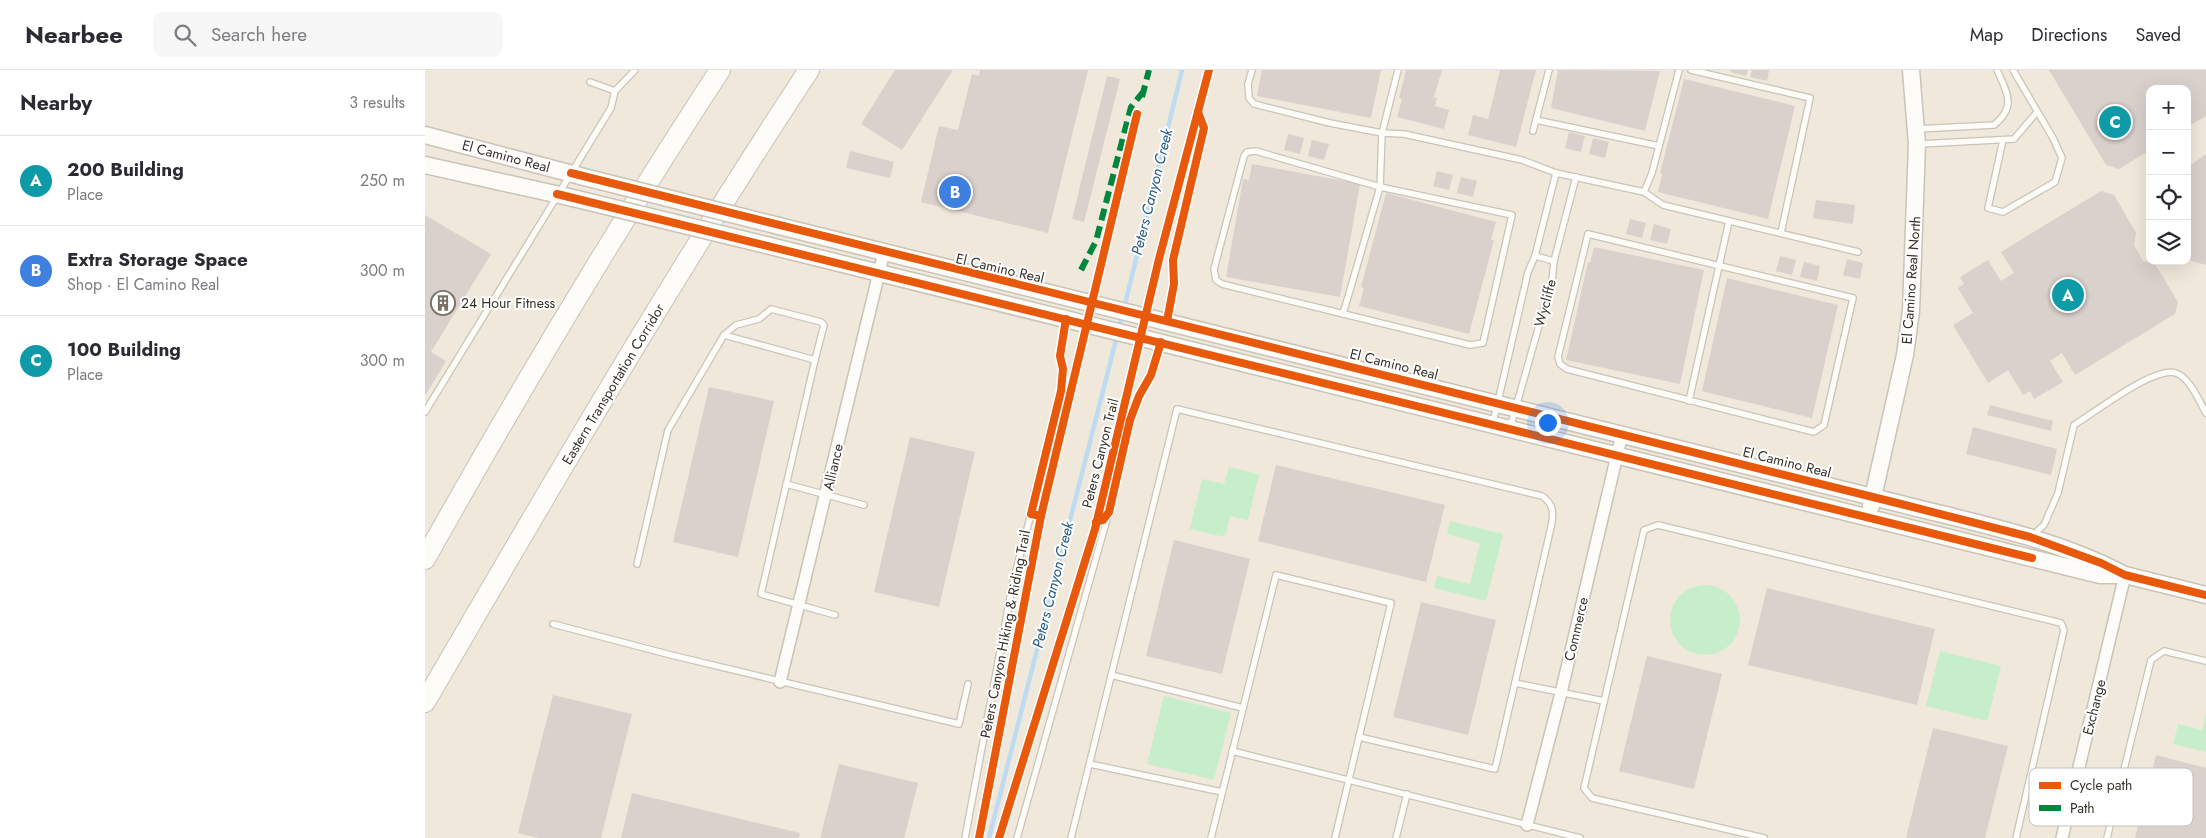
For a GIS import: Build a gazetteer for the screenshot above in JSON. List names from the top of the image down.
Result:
{
  "streets": {
    "highway": ["Eastern Transportation Corridor"],
    "main road": ["El Camino Real", "El Camino Real North"],
    "street": ["Alliance", "Commerce", "Exchange"],
    "lane": ["Wycliffe"],
    "cycle path": ["Peters Canyon Trail", "Peters Canyon Hiking & Riding Trail"]
  },
  "crossings": [
    ["El Camino Real", "El Camino Real North"],
    ["El Camino Real", "Wycliffe"],
    ["El Camino Real", "Alliance"],
    ["El Camino Real", "Commerce"],
    ["El Camino Real", "Exchange"]
  ],
  "water": ["Peters Canyon Creek"],
  "places": {
    "building": ["24 Hour Fitness"]
  },
  "legend": ["Cycle path", "Path"],
  "page": {
    "header": "Nearbee",
    "search": "Search here",
    "nav": ["Map", "Directions", "Saved"],
    "heading": ["Nearby", "3 results"],
    "map_buttons": ["+", "−"],
    "pins": ["C", "B", "A"],
    "list": [
      {
        "mark": "A",
        "name": "200 Building",
        "note": "Place",
        "value": "250 m"
      },
      {
        "mark": "B",
        "name": "Extra Storage Space",
        "note": "Shop · El Camino Real",
        "value": "300 m"
      },
      {
        "mark": "C",
        "name": "100 Building",
        "note": "Place",
        "value": "300 m"
      }
    ]
  }
}
